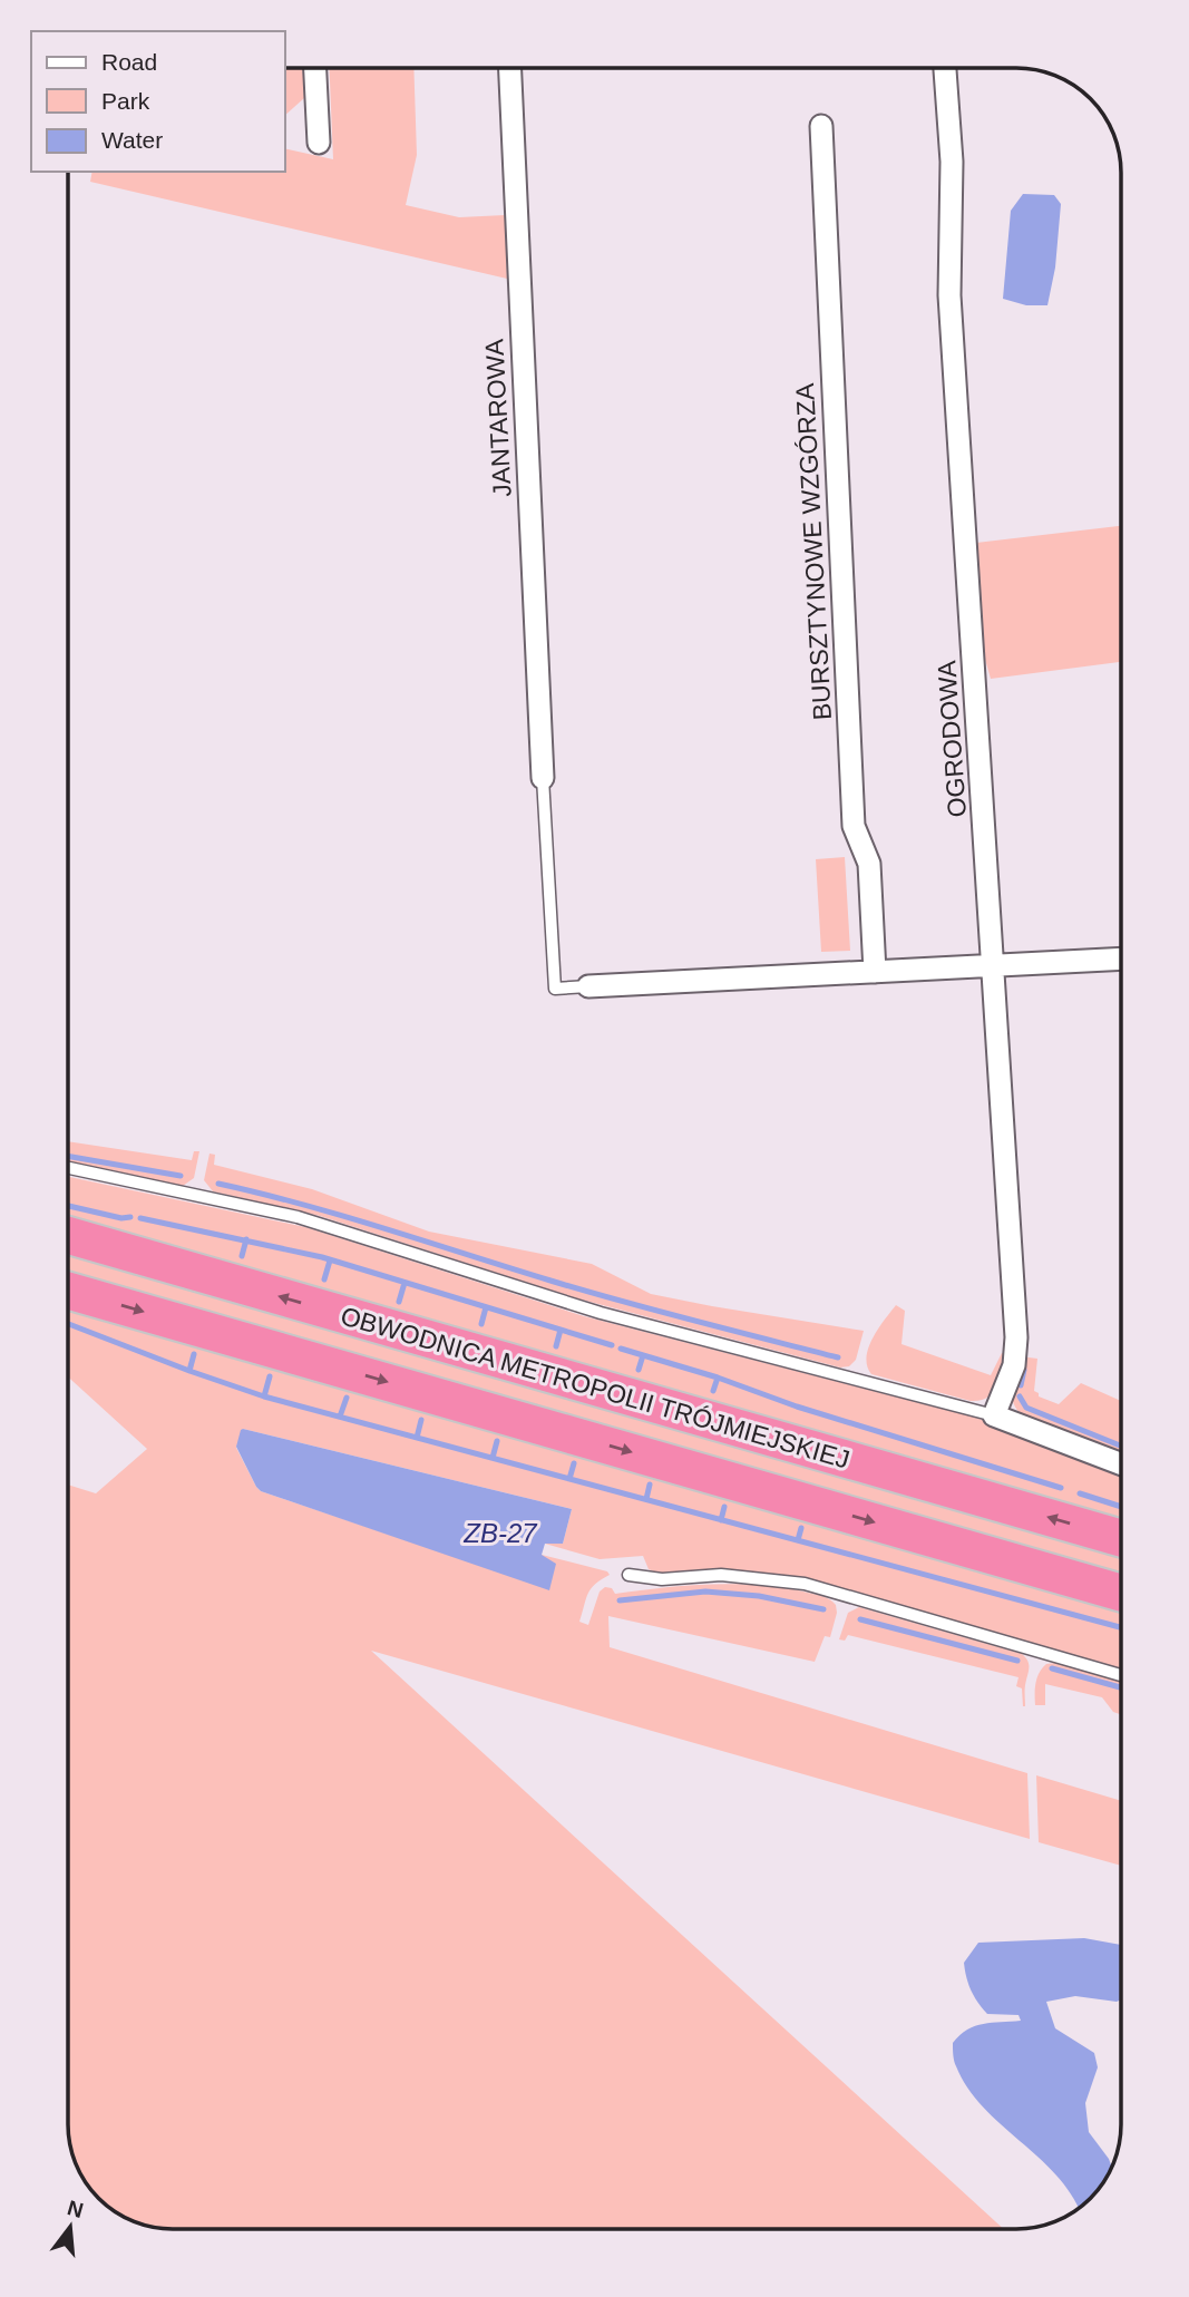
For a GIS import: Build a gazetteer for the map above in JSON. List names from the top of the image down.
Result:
{
  "streets": {
    "highway": ["OBWODNICA METROPOLII TRÓJMIEJSKIEJ"],
    "street": ["JANTAROWA", "BURSZTYNOWE WZGÓRZA", "OGRODOWA"]
  },
  "water": ["ZB-27"],
  "legend": ["Road", "Park", "Water"],
  "north": "top"
}
